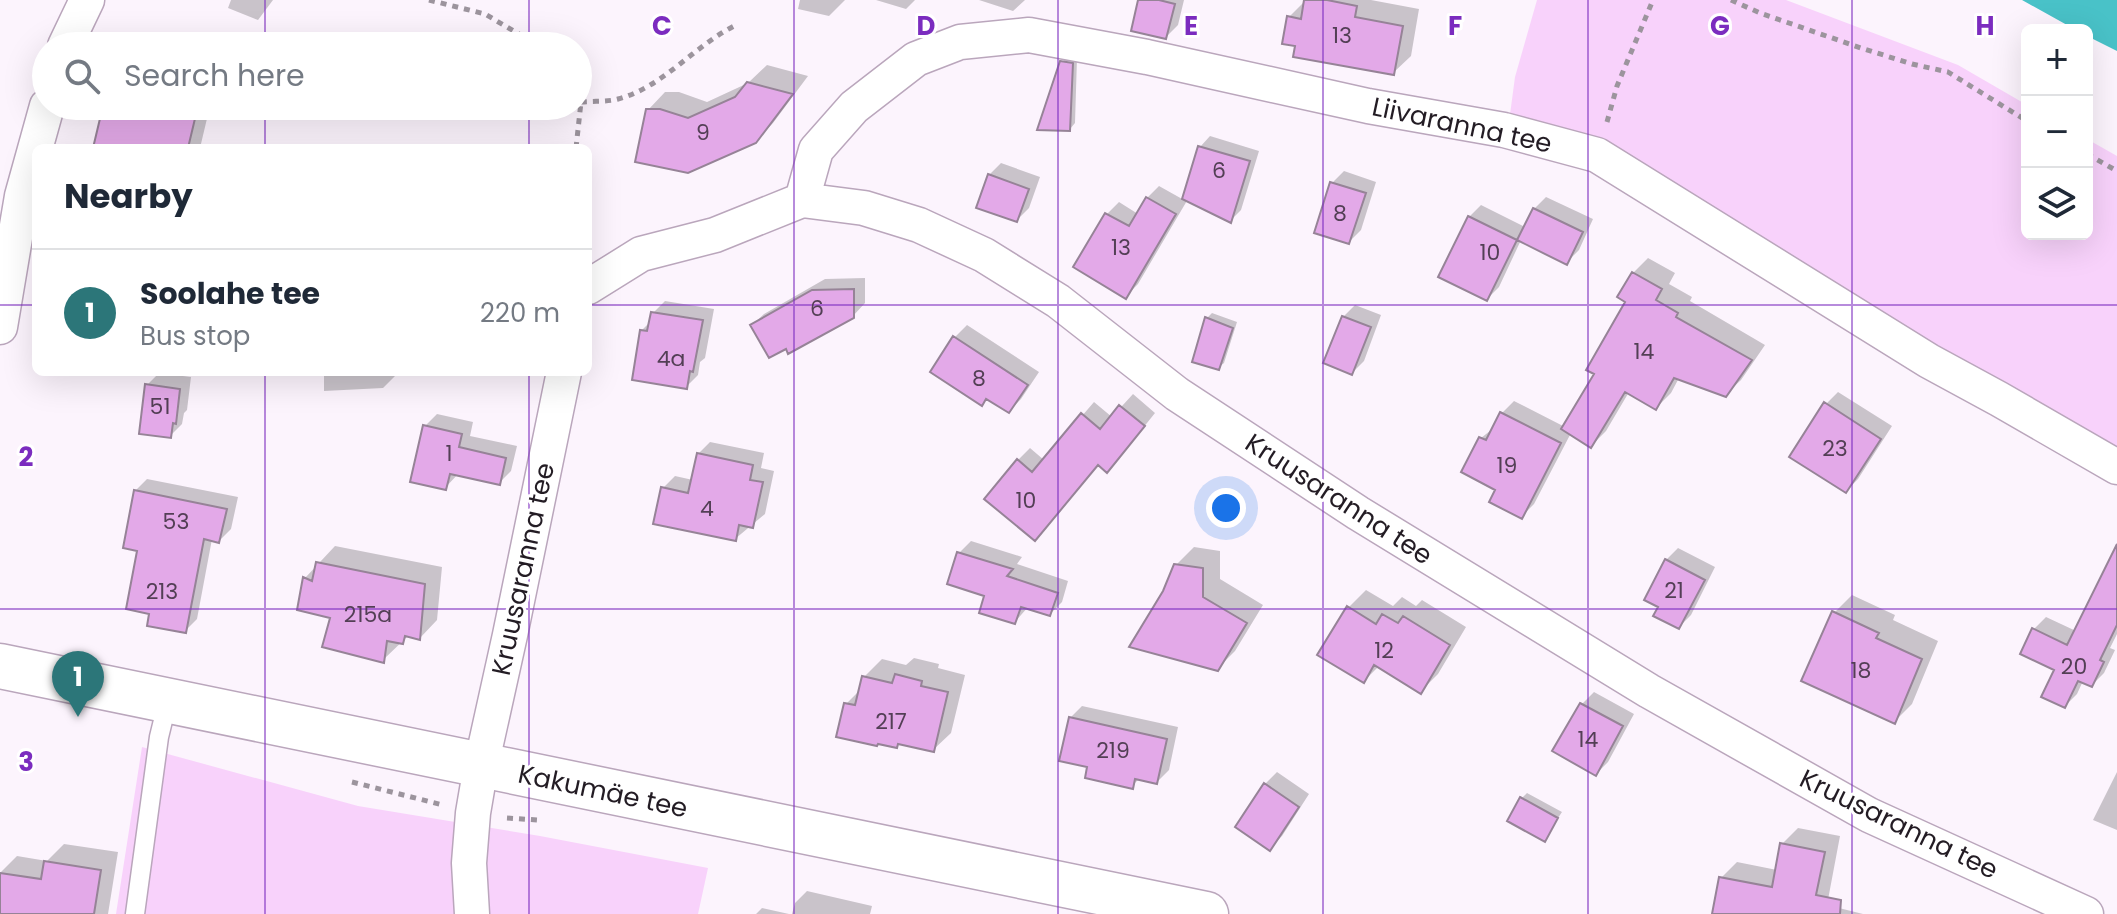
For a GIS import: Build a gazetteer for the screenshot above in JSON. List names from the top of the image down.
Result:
{
  "streets": {
    "street": ["Liivaranna tee", "Kruusaranna tee", "Kakumäe tee"]
  },
  "crossings": [
    ["Liivaranna tee", "Kruusaranna tee"],
    ["Kruusaranna tee", "Kakumäe tee"]
  ],
  "house_numbers": [
    "13",
    "9",
    "6",
    "8",
    "13",
    "10",
    "6",
    "14",
    "4a",
    "8",
    "51",
    "23",
    "1",
    "19",
    "10",
    "4",
    "53",
    "21",
    "213",
    "215a",
    "12",
    "20",
    "18",
    "217",
    "14",
    "219"
  ],
  "page": {
    "map_buttons": ["+", "−"],
    "search": "Search here",
    "heading": "Nearby",
    "list": [
      {
        "mark": "1",
        "name": "Soolahe tee",
        "note": "Bus stop",
        "value": "220 m"
      }
    ],
    "pins": "1"
  },
  "grid": {
    "columns": [
      "C",
      "D",
      "E",
      "F",
      "G",
      "H"
    ],
    "rows": ["2", "3"]
  }
}
